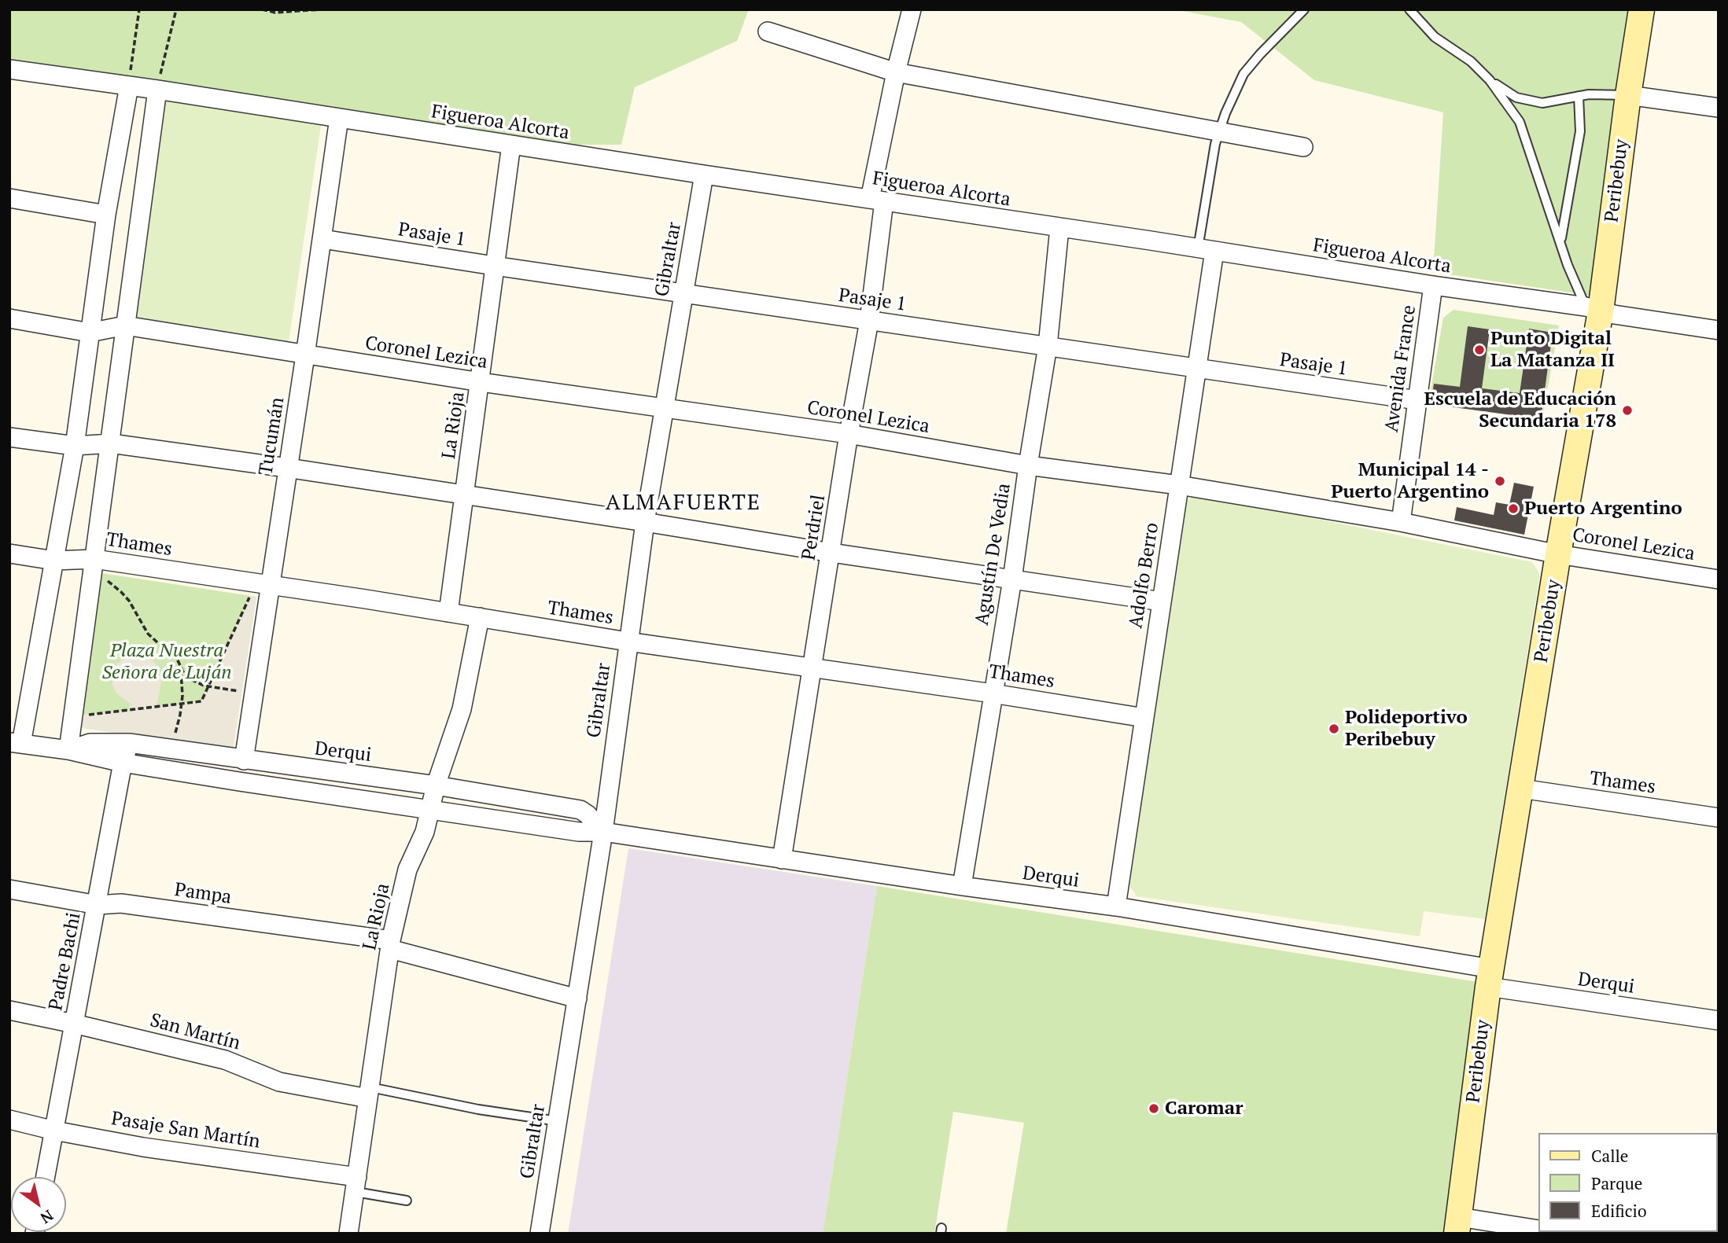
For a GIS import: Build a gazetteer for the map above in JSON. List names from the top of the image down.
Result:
{
  "streets": {
    "street": [
      "Figueroa Alcorta",
      "Peribebuy",
      "Pasaje 1",
      "Gibraltar",
      "Coronel Lezica",
      "Avenida France",
      "La Rioja",
      "Tucumán",
      "Perdriel",
      "Thames",
      "Agustín De Vedia",
      "Adolfo Berro",
      "Derqui",
      "Pampa",
      "Padre Bachi",
      "San Martín",
      "Pasaje San Martín"
    ]
  },
  "crossings": [
    ["Figueroa Alcorta", "Peribebuy"],
    ["Figueroa Alcorta", "Gibraltar"],
    ["Figueroa Alcorta", "Avenida France"],
    ["Figueroa Alcorta", "La Rioja"],
    ["Figueroa Alcorta", "Tucumán"],
    ["Figueroa Alcorta", "Perdriel"],
    ["Figueroa Alcorta", "Agustín De Vedia"],
    ["Figueroa Alcorta", "Adolfo Berro"],
    ["Peribebuy", "Coronel Lezica"],
    ["Peribebuy", "Thames"],
    ["Peribebuy", "Derqui"],
    ["Pasaje 1", "Gibraltar"],
    ["Pasaje 1", "Avenida France"],
    ["Pasaje 1", "La Rioja"],
    ["Pasaje 1", "Tucumán"],
    ["Pasaje 1", "Perdriel"],
    ["Pasaje 1", "Agustín De Vedia"],
    ["Pasaje 1", "Adolfo Berro"],
    ["Gibraltar", "Coronel Lezica"],
    ["Gibraltar", "Thames"],
    ["Gibraltar", "Derqui"],
    ["Gibraltar", "Pampa"],
    ["Coronel Lezica", "Avenida France"],
    ["Coronel Lezica", "La Rioja"],
    ["Coronel Lezica", "Tucumán"],
    ["Coronel Lezica", "Perdriel"],
    ["Coronel Lezica", "Agustín De Vedia"],
    ["Coronel Lezica", "Adolfo Berro"],
    ["La Rioja", "Thames"],
    ["La Rioja", "Derqui"],
    ["La Rioja", "Pampa"],
    ["La Rioja", "San Martín"],
    ["La Rioja", "Pasaje San Martín"],
    ["Tucumán", "Thames"],
    ["Tucumán", "Derqui"],
    ["Perdriel", "Thames"],
    ["Perdriel", "Derqui"],
    ["Thames", "Agustín De Vedia"],
    ["Thames", "Adolfo Berro"],
    ["Agustín De Vedia", "Derqui"],
    ["Adolfo Berro", "Derqui"],
    ["Derqui", "Padre Bachi"],
    ["Pampa", "Padre Bachi"],
    ["Padre Bachi", "San Martín"],
    ["Padre Bachi", "Pasaje San Martín"]
  ],
  "districts": ["ALMAFUERTE"],
  "parks": ["Plaza Nuestra Señora de Luján"],
  "places": [
    "Punto Digital La Matanza II",
    "Escuela de Educación Secundaria 178",
    "Municipal 14 - Puerto Argentino",
    "Puerto Argentino",
    "Polideportivo Peribebuy",
    "Caromar"
  ],
  "legend": ["Calle", "Parque", "Edificio"],
  "north": "bottom right"
}
